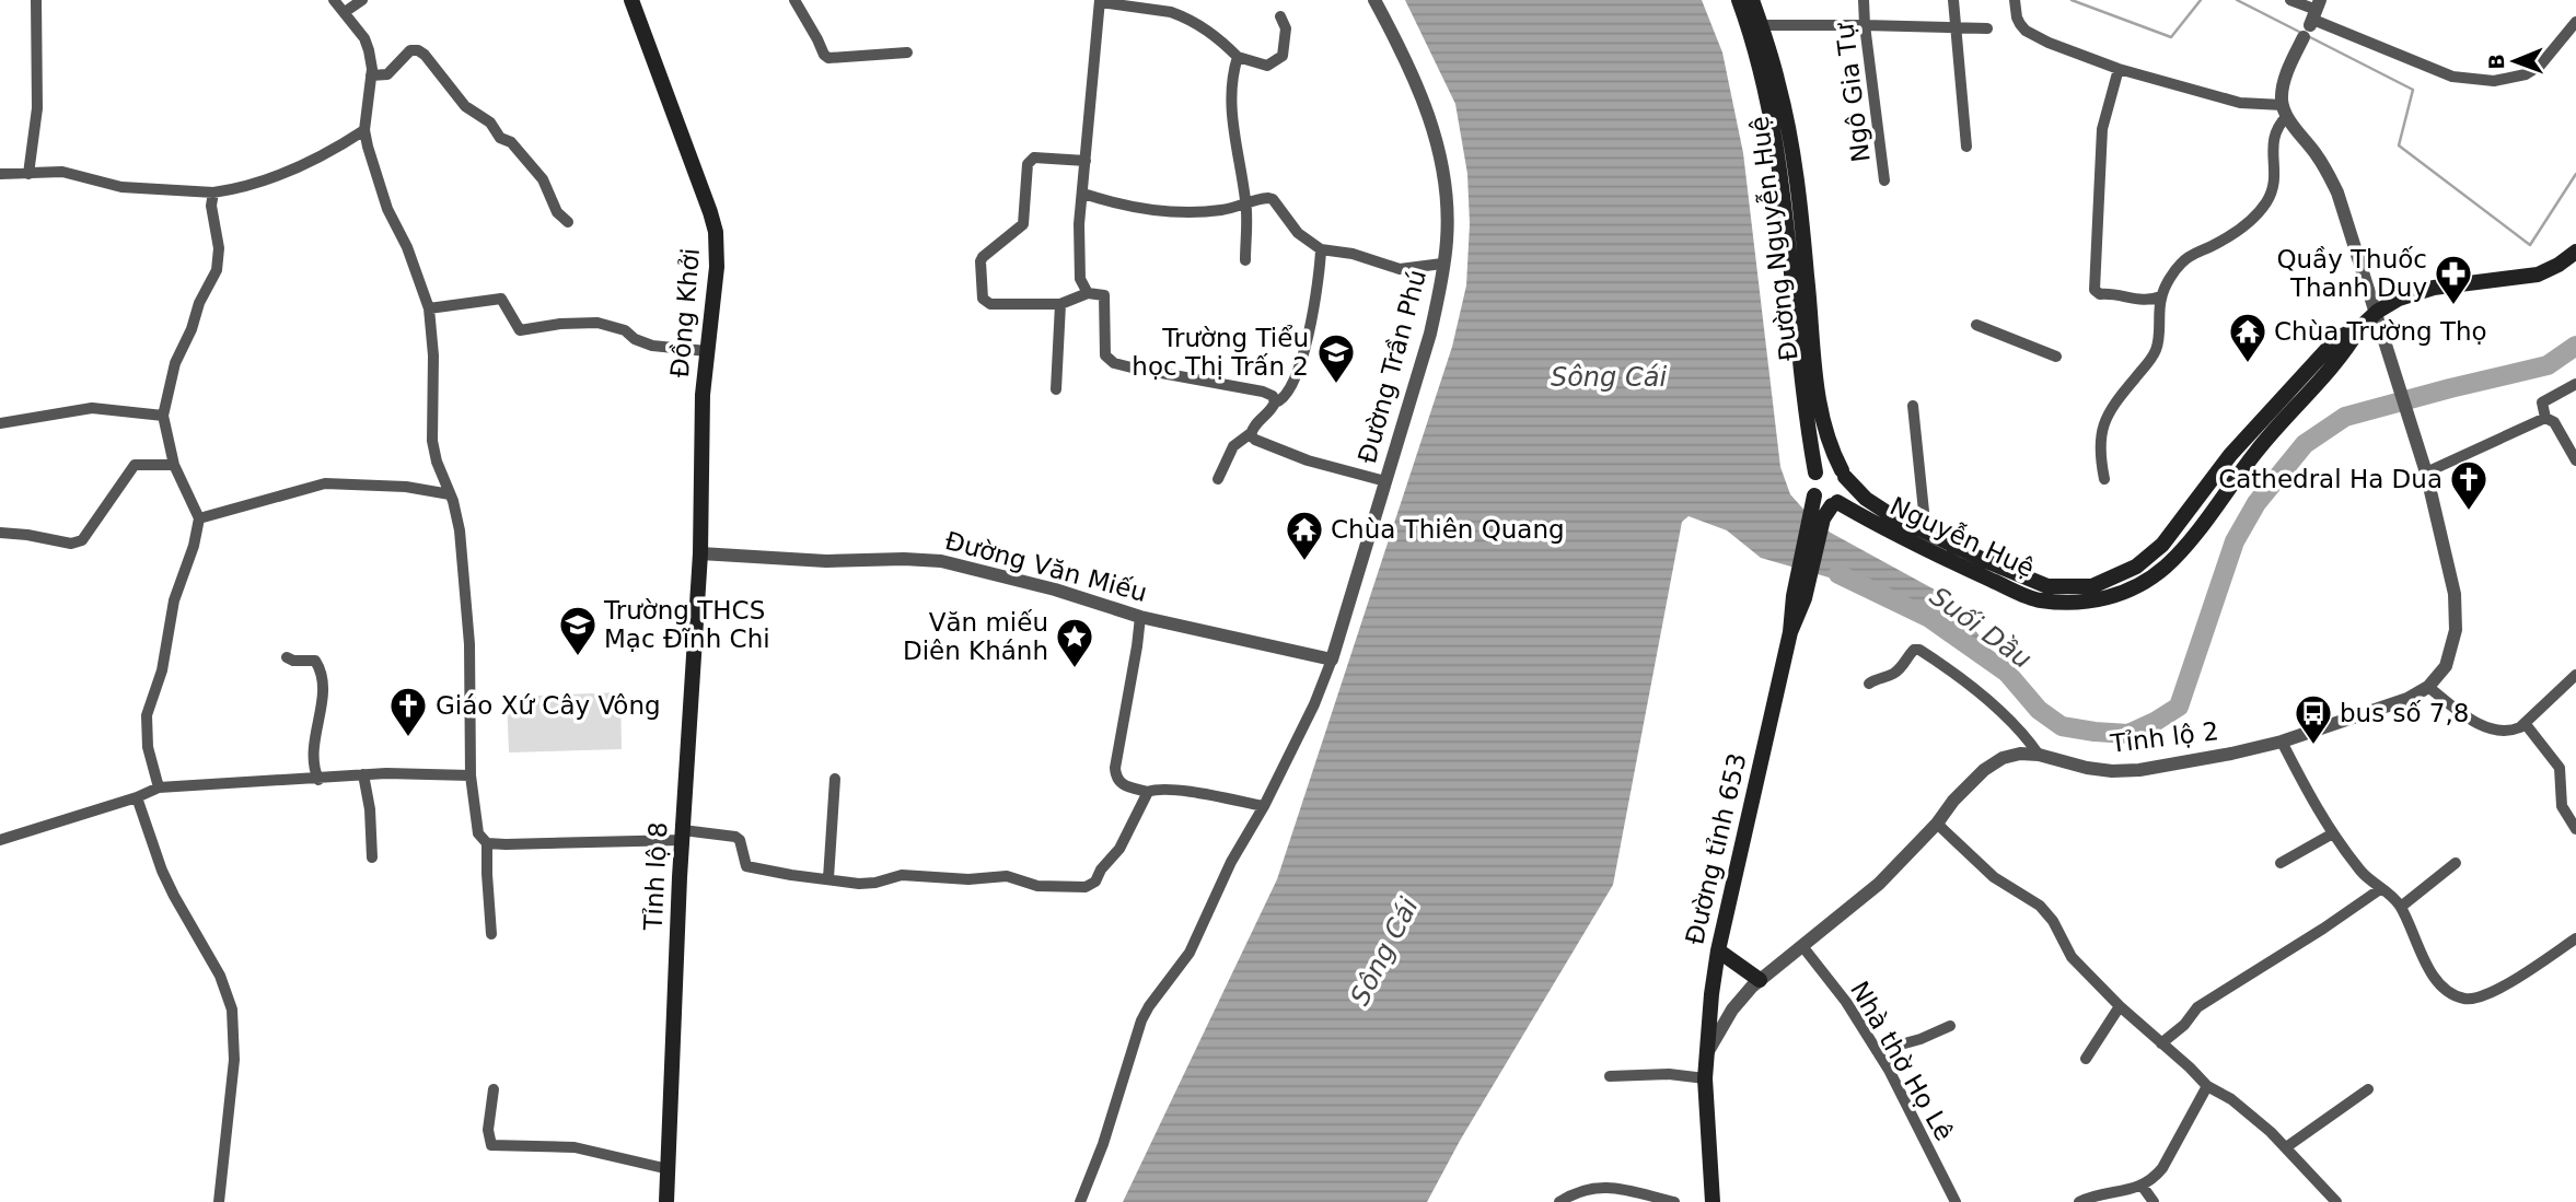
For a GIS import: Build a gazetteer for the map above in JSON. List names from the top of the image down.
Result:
{
  "streets": {
    "main road": [
      "Đường Nguyễn Huệ",
      "Đồng Khởi",
      "Nguyễn Huệ",
      "Đường tỉnh 653",
      "Tỉnh lộ 8"
    ],
    "street": [
      "Ngô Gia Tự",
      "Đường Trần Phú",
      "Đường Văn Miếu",
      "Tỉnh lộ 2",
      "Nhà thờ Họ Lê"
    ]
  },
  "crossings": [
    ["Đường Nguyễn Huệ", "Nguyễn Huệ"],
    ["Đường Nguyễn Huệ", "Đường tỉnh 653"],
    ["Đồng Khởi", "Đường Văn Miếu"],
    ["Đồng Khởi", "Tỉnh lộ 8"],
    ["Đường Trần Phú", "Đường Văn Miếu"],
    ["Nguyễn Huệ", "Tỉnh lộ 2"],
    ["Nguyễn Huệ", "Đường tỉnh 653"],
    ["Đường Văn Miếu", "Tỉnh lộ 8"],
    ["Tỉnh lộ 2", "Đường tỉnh 653"],
    ["Tỉnh lộ 2", "Nhà thờ Họ Lê"]
  ],
  "water": ["Sông Cái", "Suối Dầu"],
  "places": {
    "pharmacy": ["Quầy Thuốc Thanh Duy"],
    "temple": ["Chùa Trường Thọ", "Chùa Thiên Quang"],
    "school or university": ["Trường Tiểu học Thị Trấn 2", "Trường THCS Mạc Đĩnh Chi"],
    "church": ["Cathedral Ha Dua", "Giáo Xứ Cây Vông"],
    "place": ["Văn miếu Diên Khánh"],
    "bus stop": ["bus số 7,8"]
  },
  "north": "left"
}
